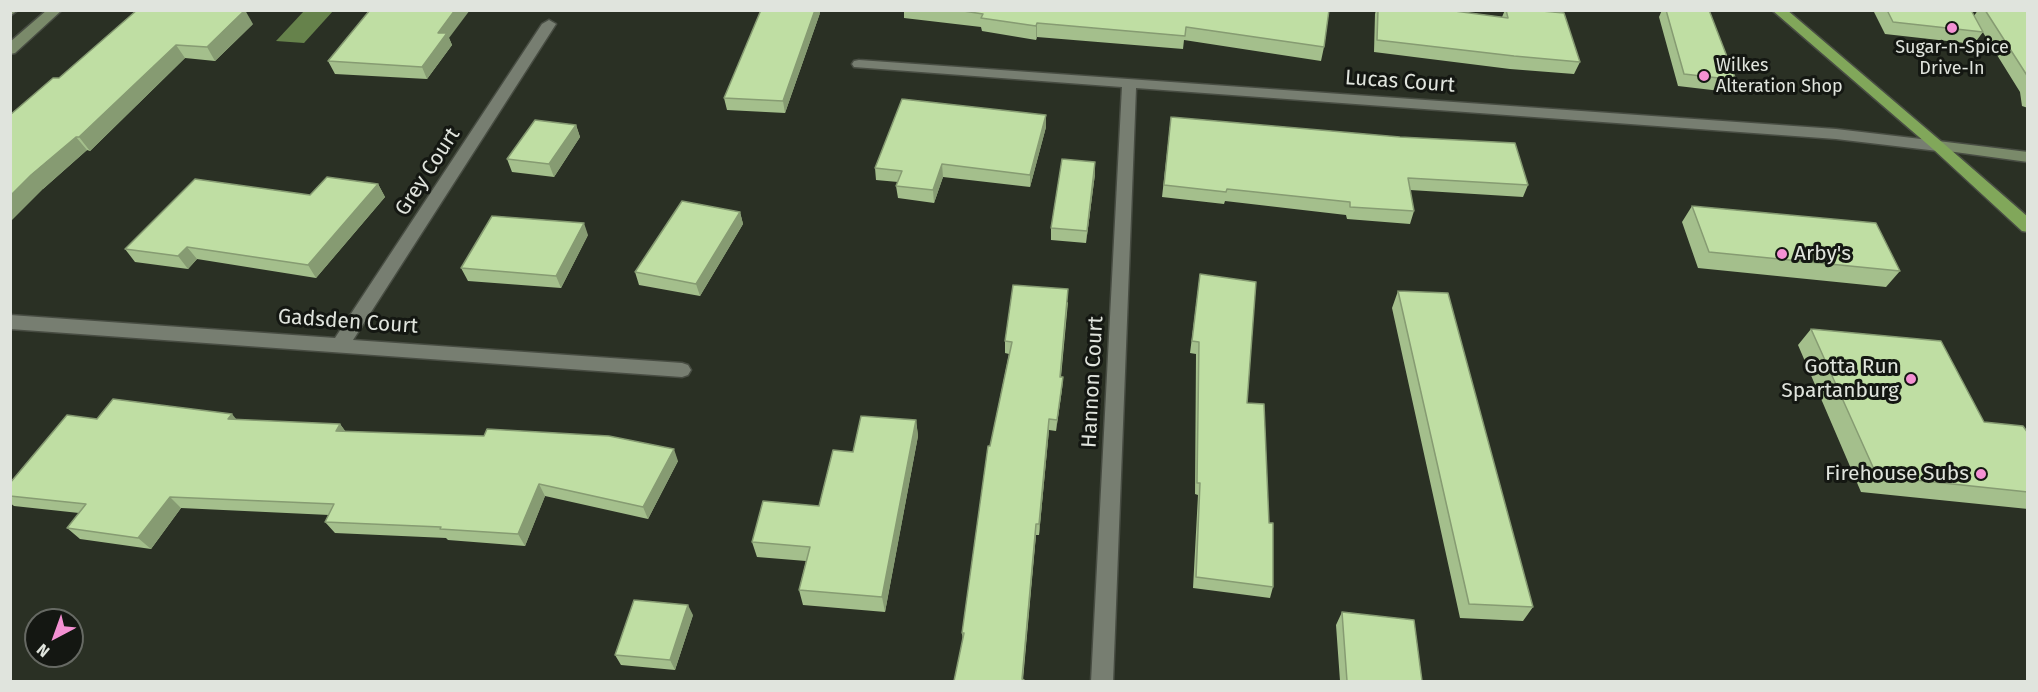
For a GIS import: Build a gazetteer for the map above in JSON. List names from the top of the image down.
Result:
{
  "streets": {
    "street": [
      "Lucas Court",
      "Grey Court",
      "Gadsden Court",
      "Hannon Court"
    ]
  },
  "crossings": [
    ["Lucas Court", "Hannon Court"],
    ["Grey Court", "Gadsden Court"]
  ],
  "places": [
    "Sugar-n-Spice Drive-In",
    "Wilkes Alteration Shop",
    "Arby's",
    "Gotta Run Spartanburg",
    "Firehouse Subs"
  ],
  "north": "bottom left"
}
